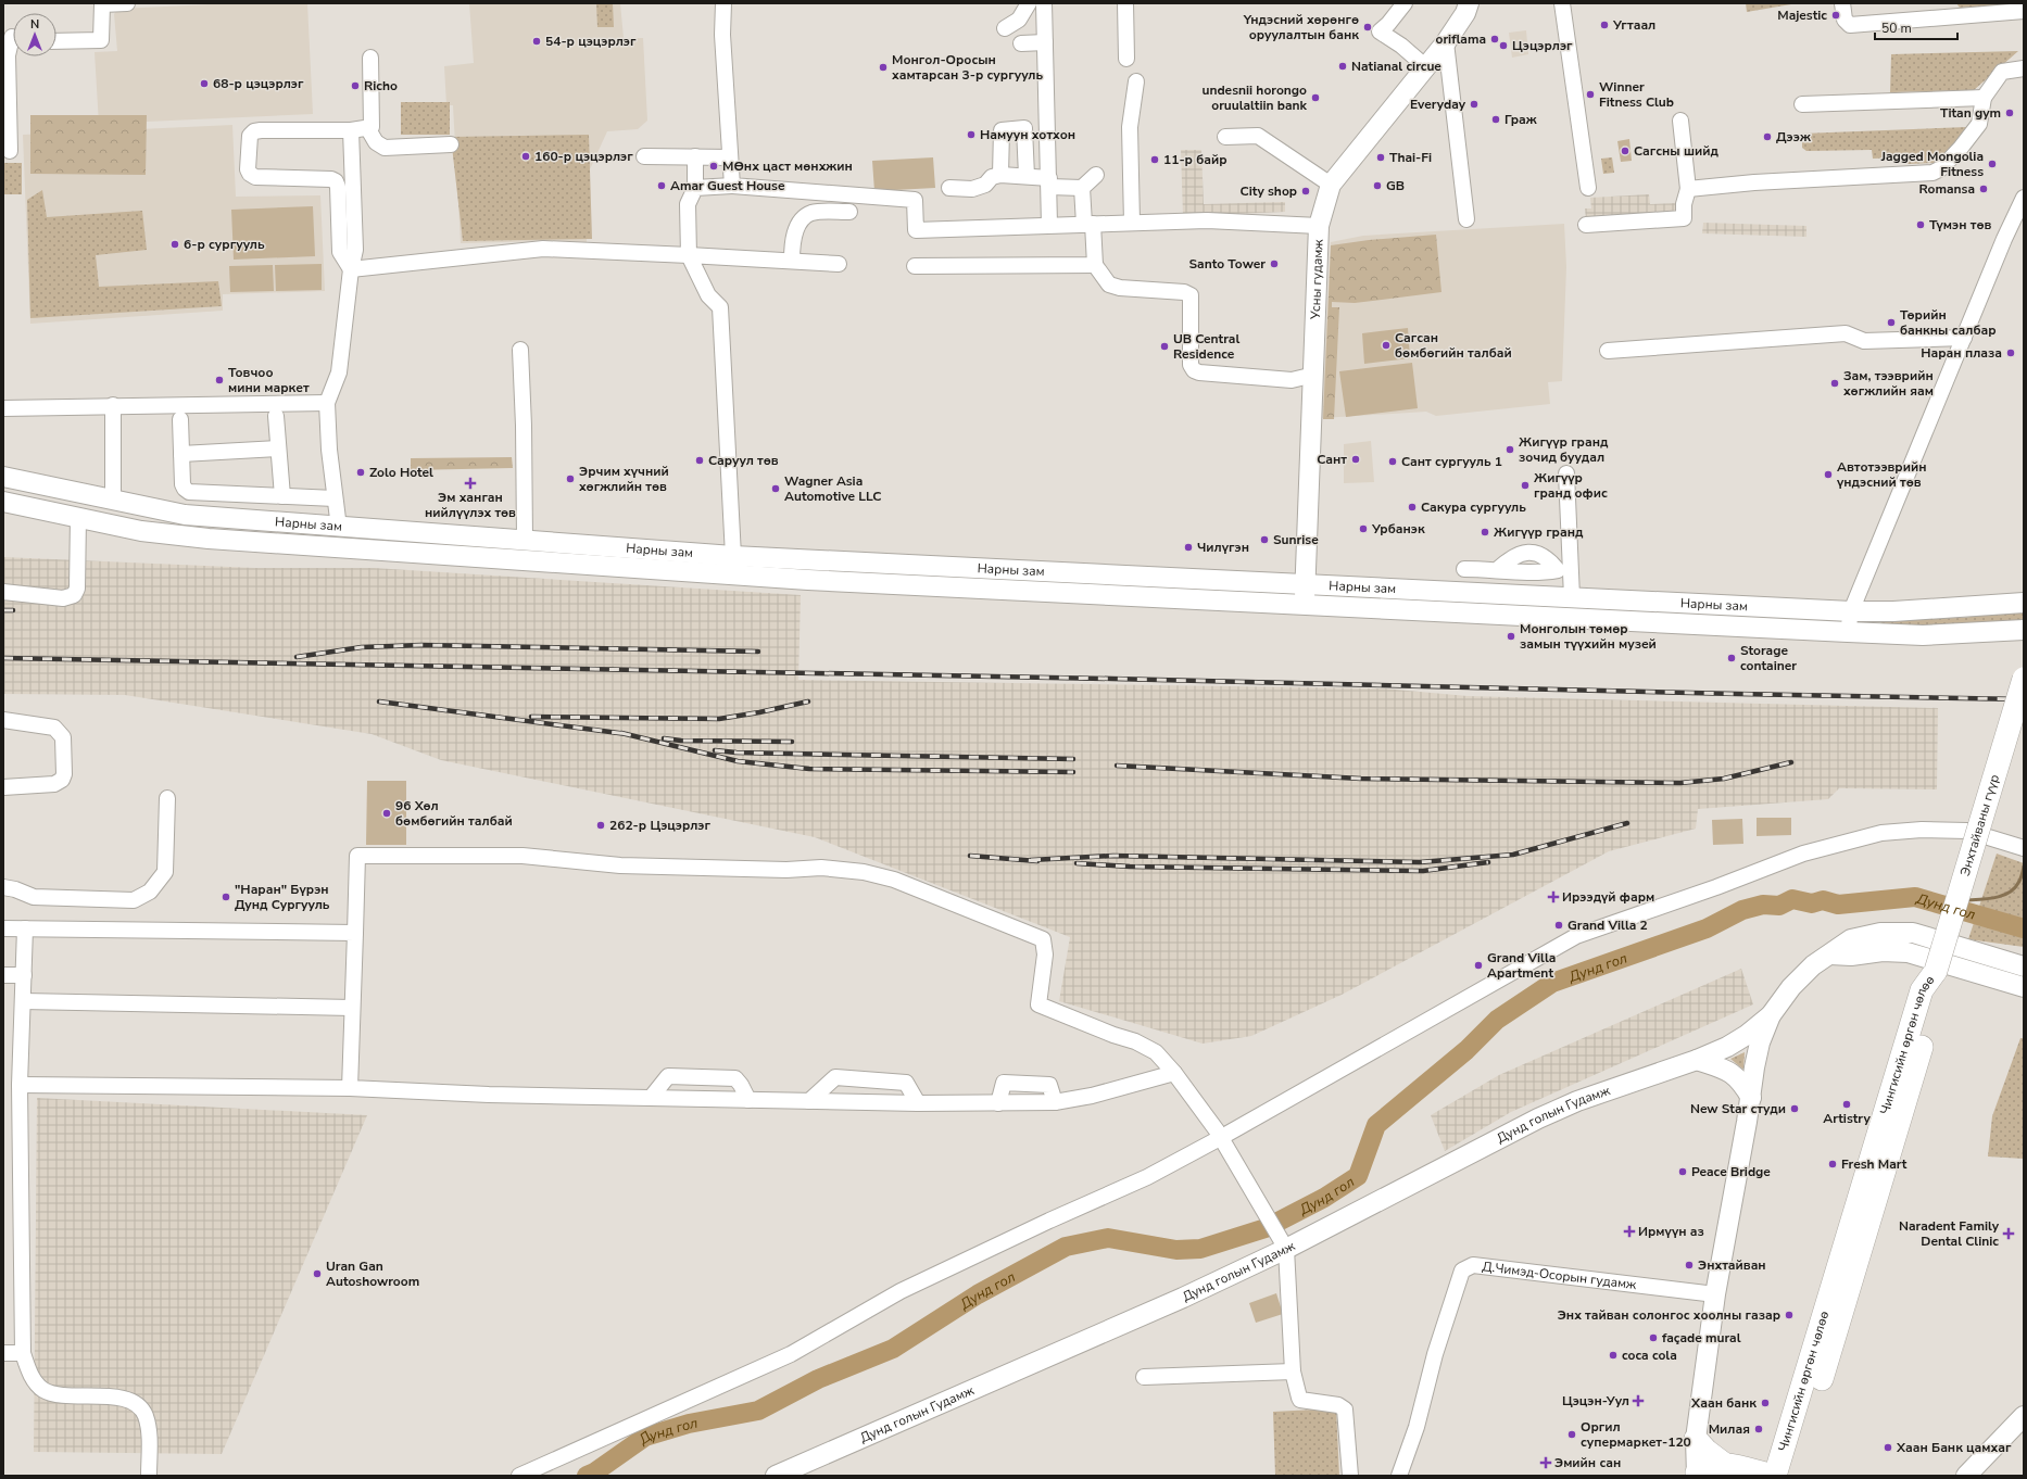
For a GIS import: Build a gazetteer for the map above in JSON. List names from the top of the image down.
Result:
{
  "streets": {
    "highway": ["Энхтайваны гүүр", "Чингисийн өргөн чөлөө"],
    "main road": ["Усны гудамж", "Нарны зам", "Дунд голын Гудамж"],
    "street": ["Д.Чимэд-Осорын гудамж"]
  },
  "crossings": [
    ["Усны гудамж", "Нарны зам"],
    ["Энхтайваны гүүр", "Чингисийн өргөн чөлөө"]
  ],
  "water": ["Дунд гол"],
  "places": {
    "other": [
      "Majestic",
      "Угтаал",
      "Үндэсний хөрөнгө оруулалтын банк",
      "oriflama",
      "54-р цэцэрлэг",
      "Цэцэрлэг",
      "Natianal circue",
      "Монгол-Оросын хамтарсан 3-р сургууль",
      "68-р цэцэрлэг",
      "Richo",
      "Winner Fitness Club",
      "undesnii horongo oruulaltiin bank",
      "Everyday",
      "Titan gym",
      "Граж",
      "Намуун хотхон",
      "Дээж",
      "Сагсны шийд",
      "160-р цэцэрлэг",
      "Thai-Fi",
      "11-р байр",
      "Jagged Mongolia Fitness",
      "МӨнх цаст мөнхжин",
      "Amar Guest House",
      "GB",
      "Romansa",
      "City shop",
      "Түмэн төв",
      "6-р сургууль",
      "Santo Tower",
      "Төрийн банкны салбар",
      "Сагсан бөмбөгийн талбай",
      "UB Central Residence",
      "Наран плаза",
      "Товчоо мини маркет",
      "Зам, тээврийн хөгжлийн яам",
      "Жигүүр гранд зочид буудал",
      "Сант",
      "Саруул төв",
      "Сант сургууль 1",
      "Zolo Hotel",
      "Автотээврийн үндэсний төв",
      "Эрчим хүчний хөгжлийн төв",
      "Жигүүр гранд офис",
      "Wagner Asia Automotive LLC",
      "Сакура сургууль",
      "Урбанэк",
      "Жигүүр гранд",
      "Sunrise",
      "Чилүгэн",
      "Монголын төмөр замын түүхийн музей",
      "Storage container",
      "96 Хөл бөмбөгийн талбай",
      "262-р Цэцэрлэг",
      "\"Наран\" Бүрэн Дунд Сургууль",
      "Grand Villa 2",
      "Grand Villa Apartment",
      "Artistry",
      "New Star студи",
      "Fresh Mart",
      "Peace Bridge",
      "Энхтайван",
      "Uran Gan Autoshowroom",
      "Энх тайван солонгос хоолны газар",
      "façade mural",
      "coca cola",
      "Хаан банк",
      "Милая",
      "Оргил супермаркет-120",
      "Хаан Банк цамхаг"
    ],
    "health": [
      "Эм ханган нийлүүлэх төв",
      "Ирээдүй фарм",
      "Ирмүүн аз",
      "Naradent Family Dental Clinic",
      "Цэцэн-Уул",
      "Эмийн сан"
    ]
  },
  "scale_bar": "50 m",
  "north": "top"
}
